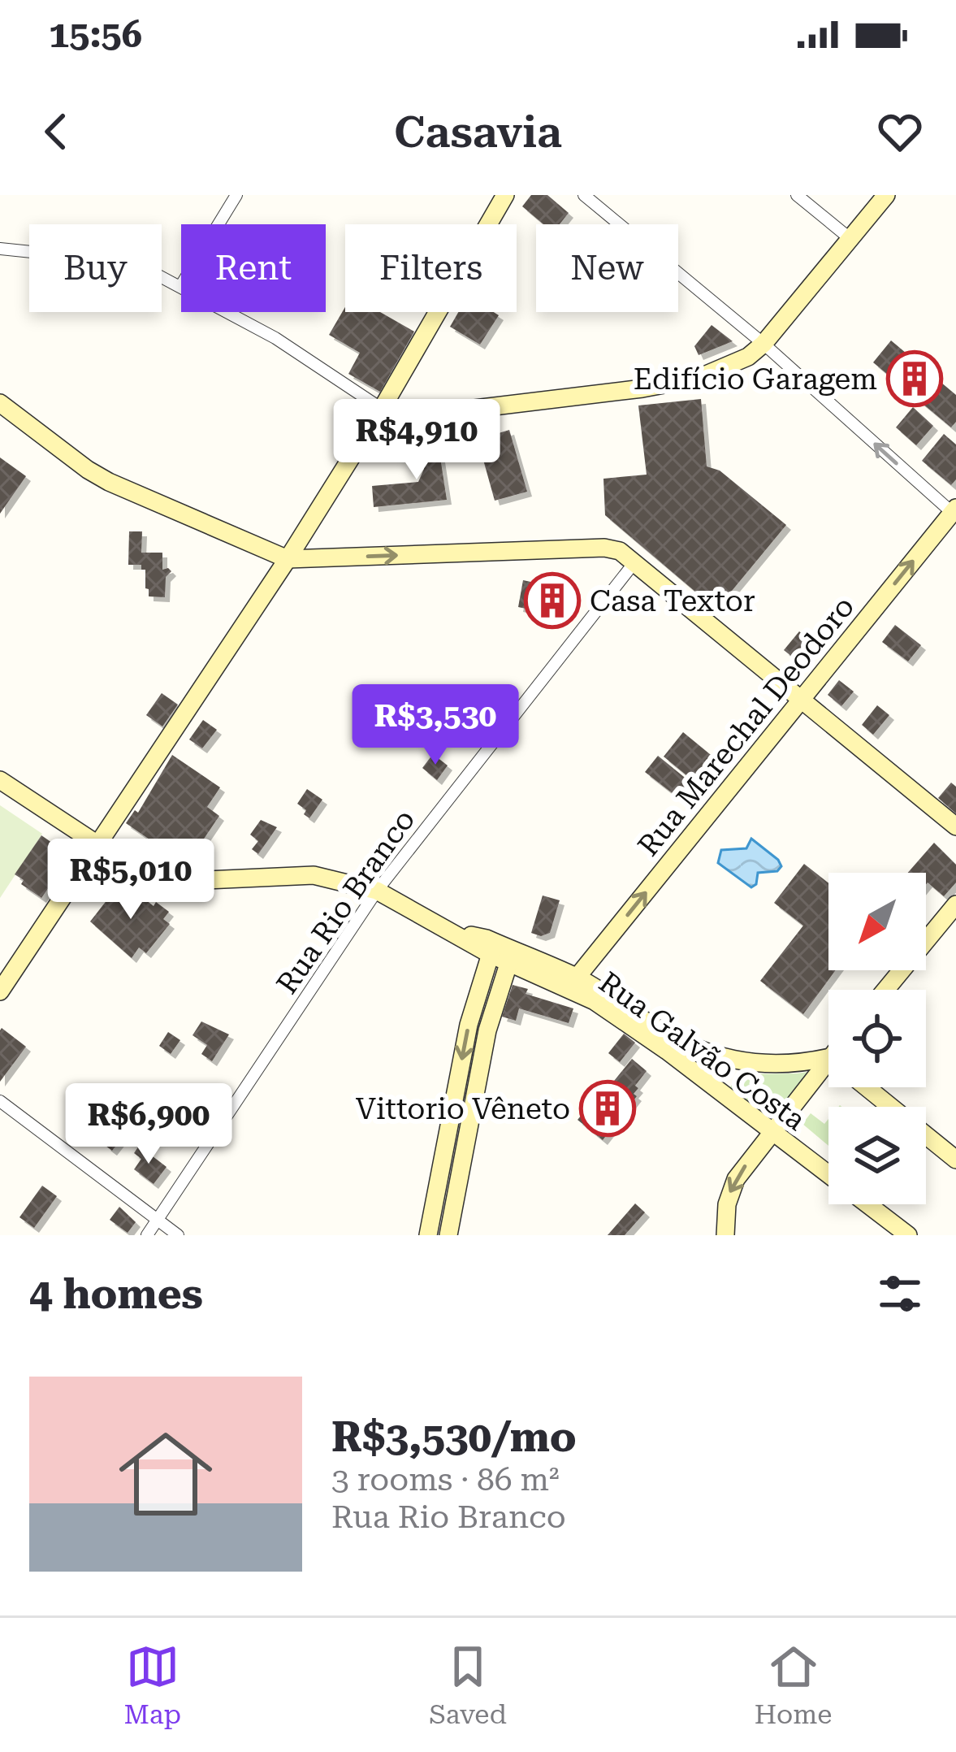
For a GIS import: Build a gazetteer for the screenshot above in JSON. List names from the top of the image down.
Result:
{
  "streets": {
    "street": ["Rua Marechal Deodoro", "Rua Rio Branco", "Rua Galvão Costa"]
  },
  "crossings": [
    ["Rua Marechal Deodoro", "Rua Galvão Costa"],
    ["Rua Rio Branco", "Rua Galvão Costa"]
  ],
  "one_way": ["Rua Marechal Deodoro"],
  "places": {
    "building": ["Edifício Garagem", "Casa Textor", "Vittorio Vêneto"]
  },
  "north": "bottom left",
  "page": {
    "status": "15:56",
    "header": "Casavia",
    "chip": [
      "Buy",
      "Rent",
      "Filters",
      "New"
    ],
    "price": [
      "R$4,910",
      "R$3,530",
      "R$5,010",
      "R$6,900"
    ],
    "heading": "4 homes",
    "list": [
      {
        "name": "R$3,530/mo",
        "note": "3 rooms · 86 m² · Rua Rio Branco"
      }
    ],
    "tabs": ["Map", "Saved", "Home"]
  }
}
